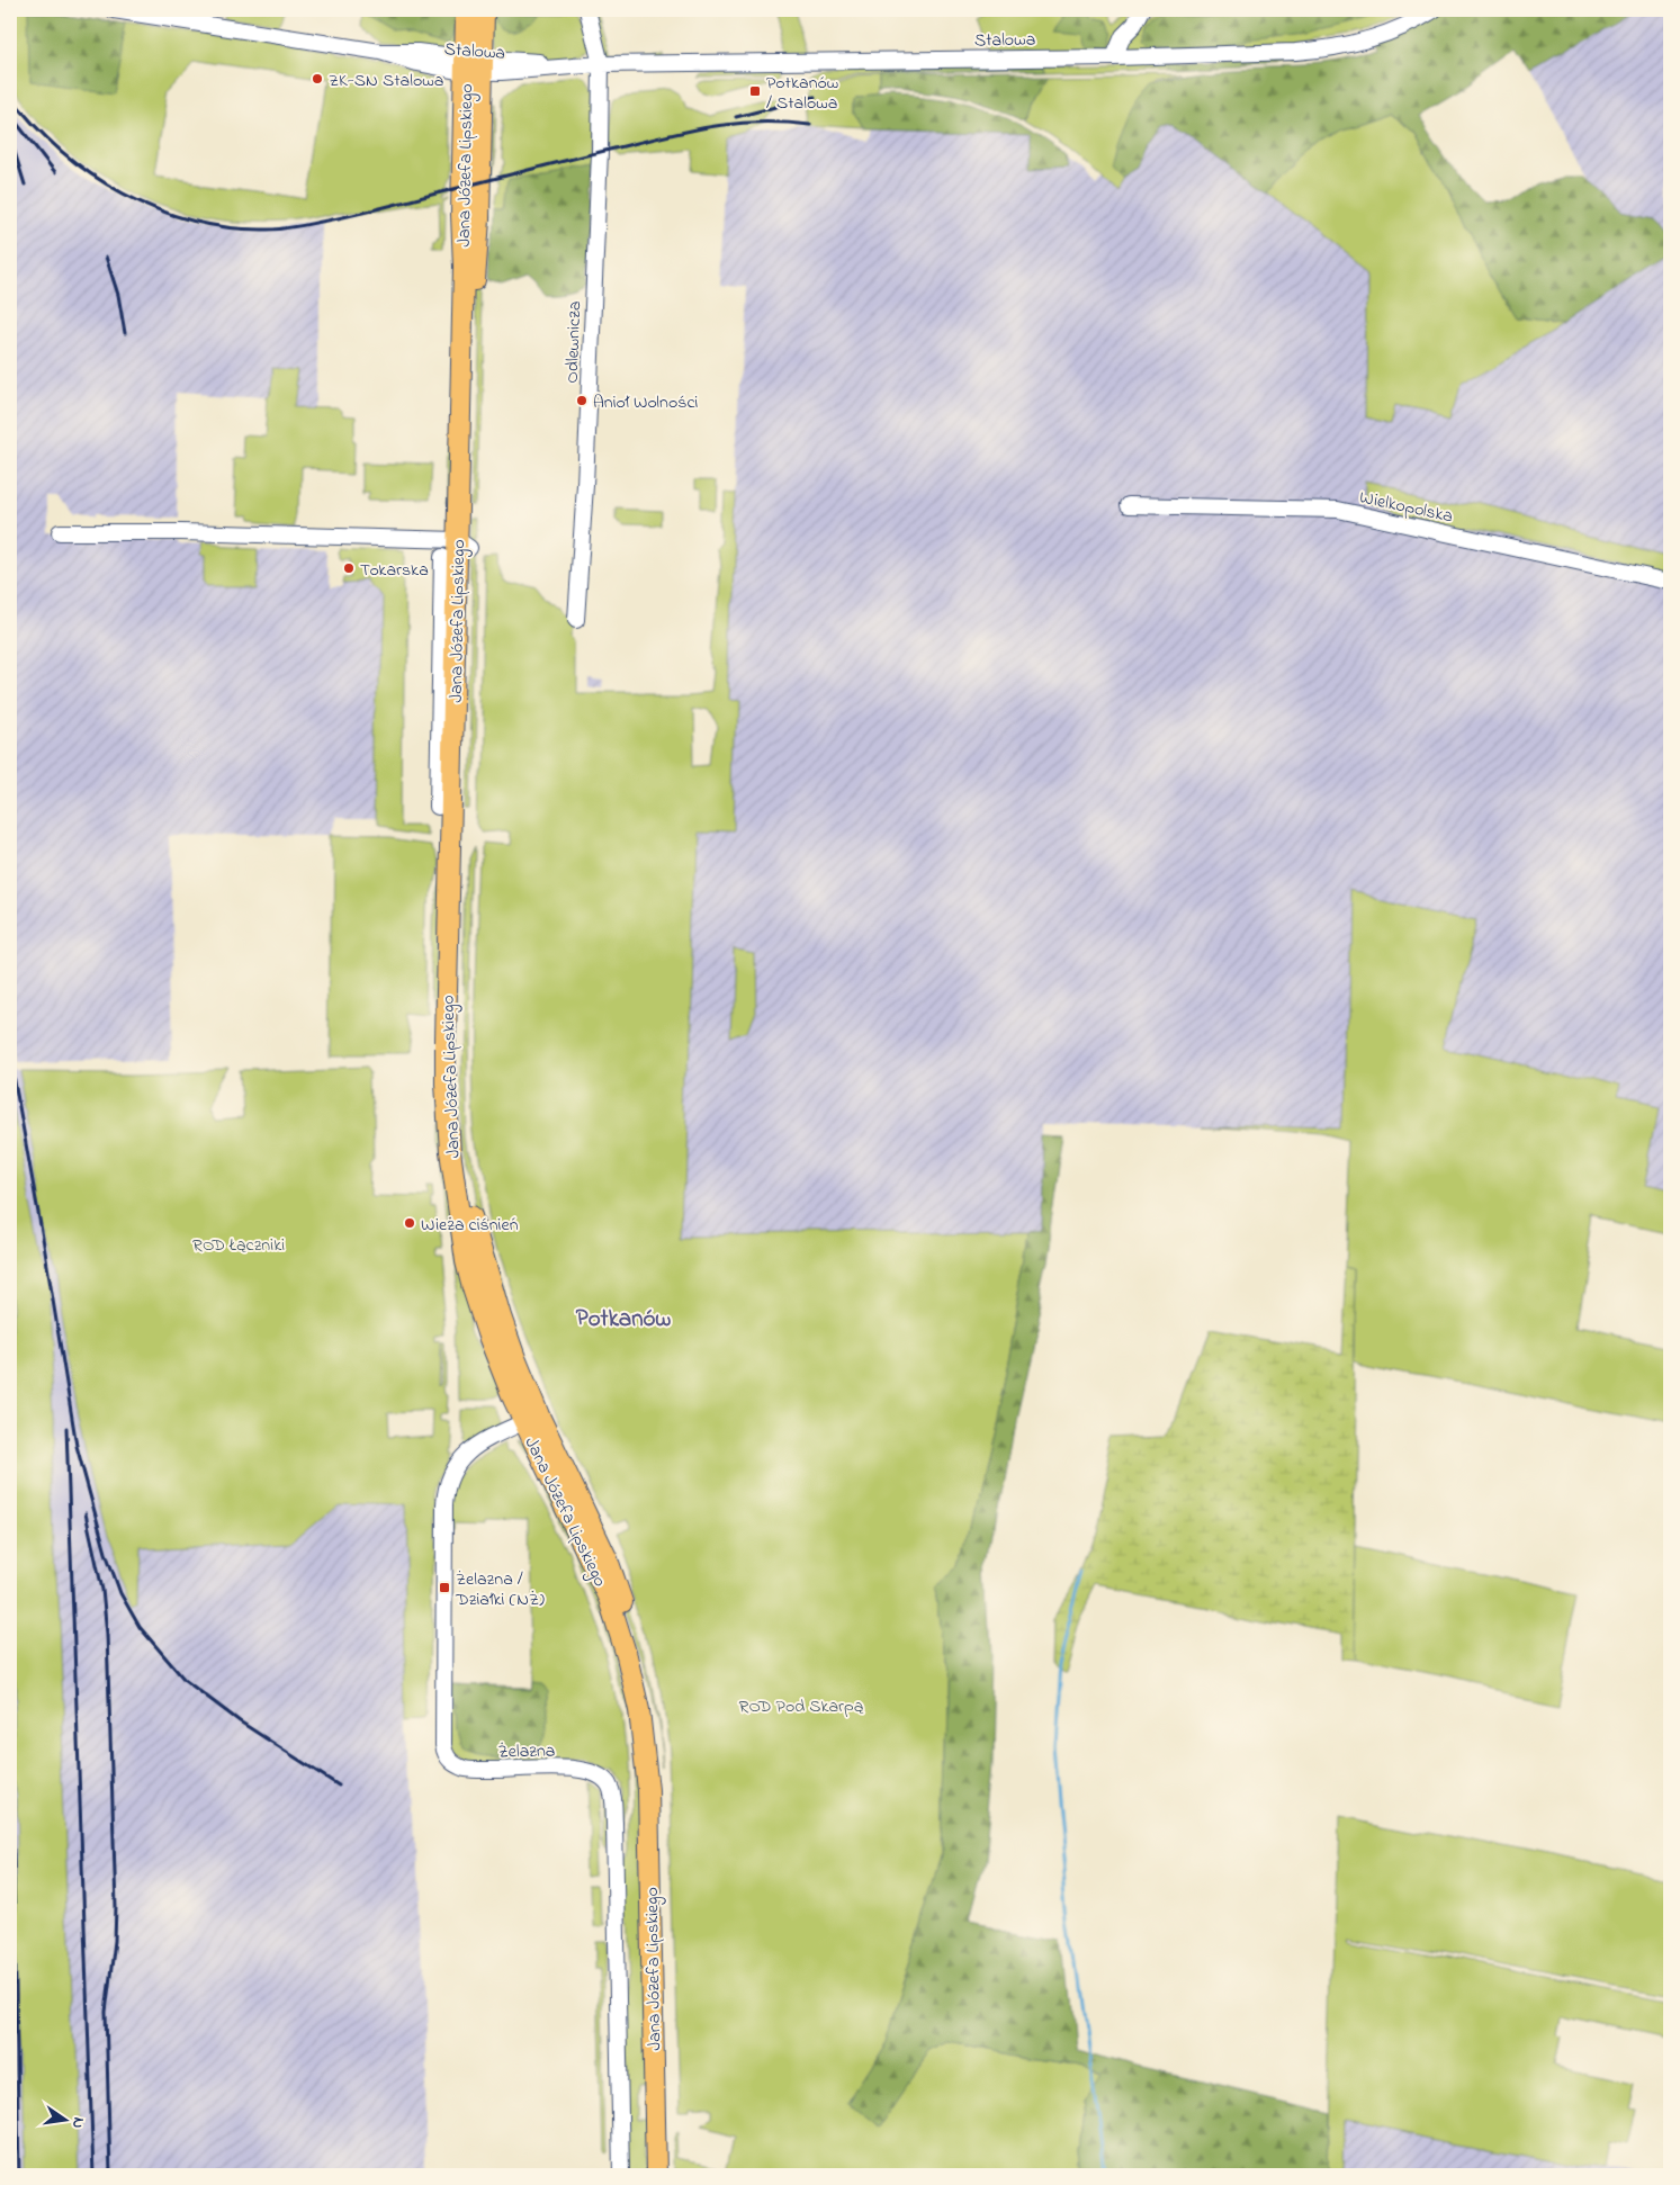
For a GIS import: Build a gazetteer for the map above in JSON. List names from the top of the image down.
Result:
{
  "streets": {
    "main road": ["Jana Józefa Lipskiego"],
    "street": [
      "Stalowa",
      "Odlewnicza",
      "Wielkopolska",
      "Żelazna"
    ]
  },
  "crossings": [
    ["Stalowa", "Jana Józefa Lipskiego"],
    ["Stalowa", "Odlewnicza"],
    ["Jana Józefa Lipskiego", "Żelazna"]
  ],
  "districts": ["Potkanów"],
  "parks": ["ROD Łączniki", "ROD Pod Skarpą"],
  "places": {
    "other": [
      "ZK-SN Stalowa",
      "Anioł Wolności",
      "Tokarska",
      "Wieża ciśnień"
    ],
    "transit": ["Potkanów / Stalowa", "Żelazna / Działki (NŻ)"]
  },
  "north": "right"
}
